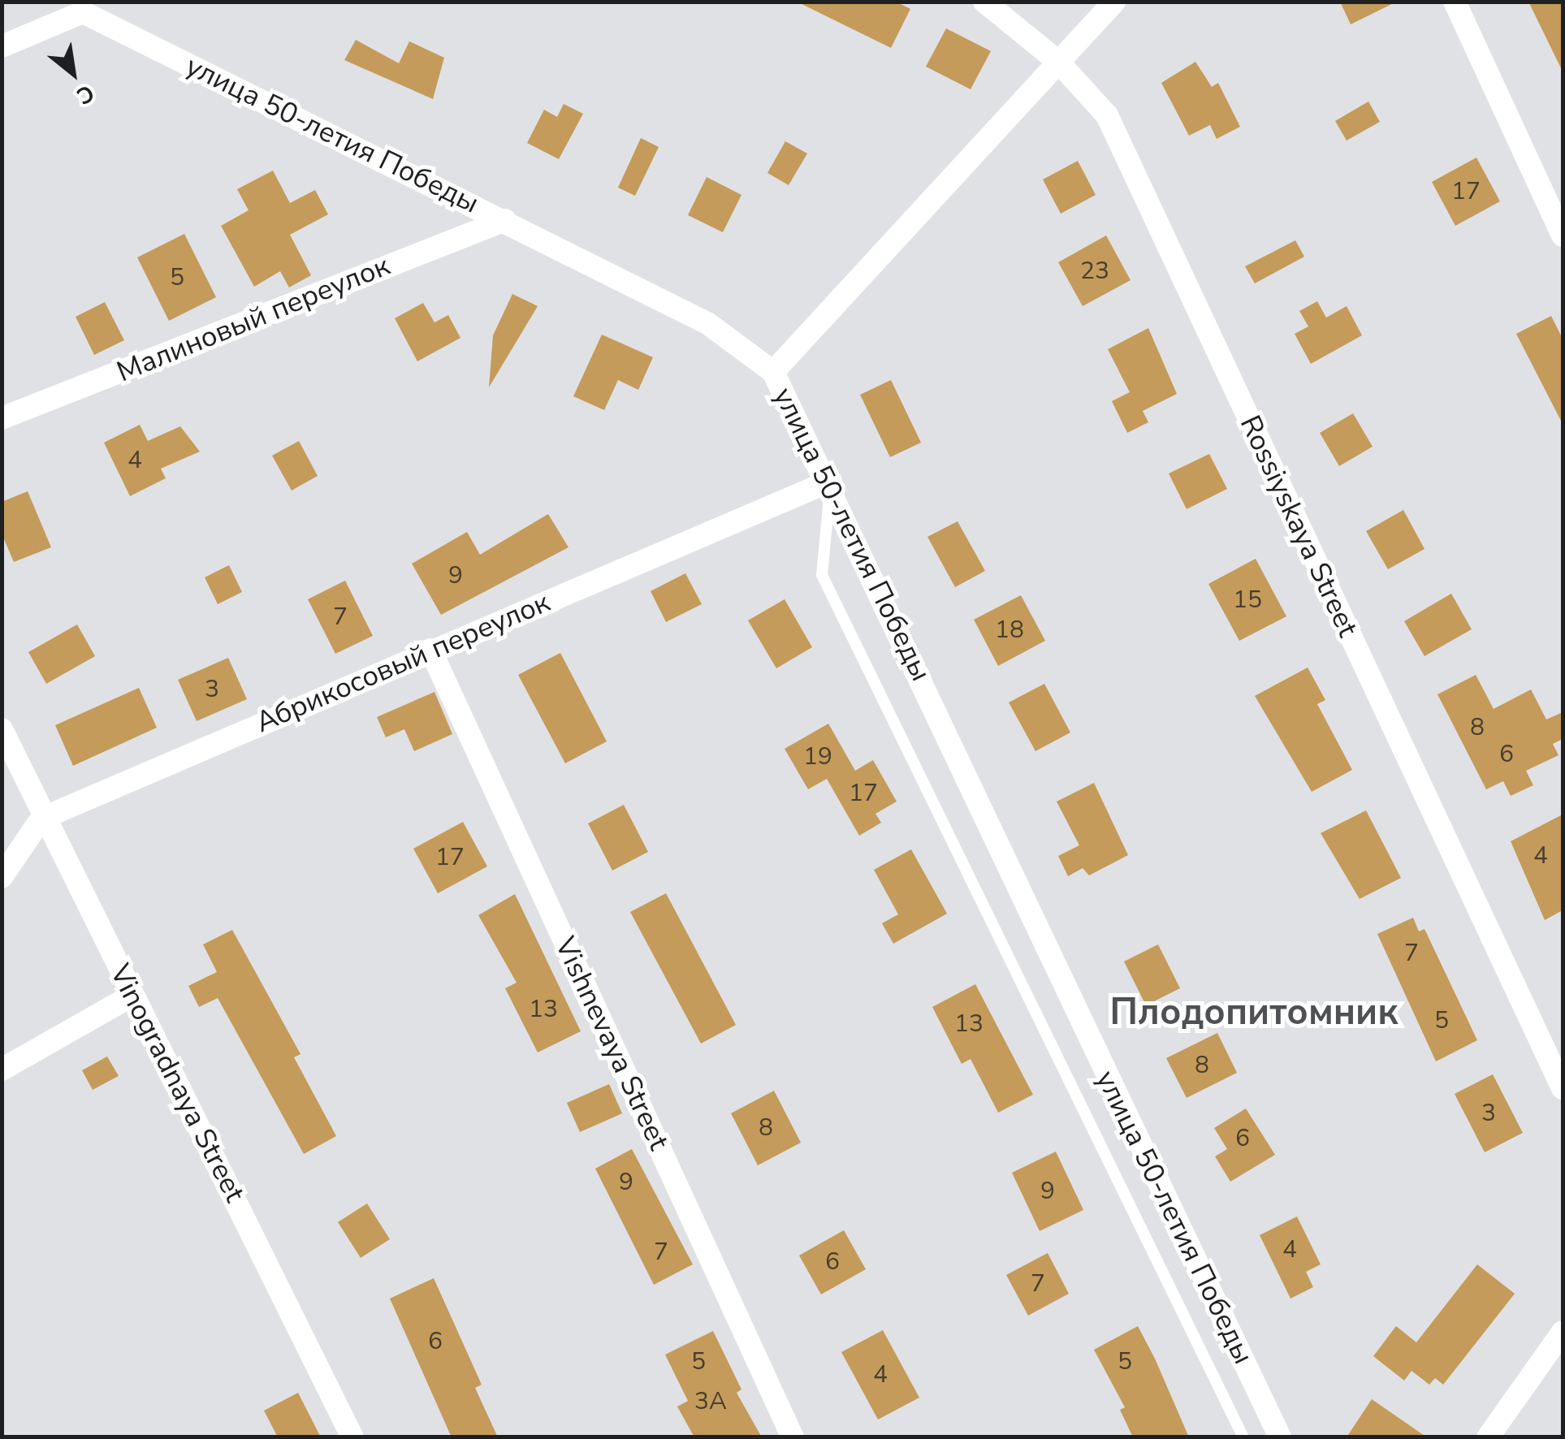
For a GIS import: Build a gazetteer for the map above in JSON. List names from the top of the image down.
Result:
{
  "streets": {
    "street": [
      "улица 50-летия Победы",
      "Малиновый переулок",
      "Rossiyskaya Street",
      "Абрикосовый переулок",
      "Vishnevaya Street",
      "Vinogradnaya Street"
    ]
  },
  "crossings": [
    ["улица 50-летия Победы", "Малиновый переулок"],
    ["улица 50-летия Победы", "Абрикосовый переулок"],
    ["Абрикосовый переулок", "Vishnevaya Street"],
    ["Абрикосовый переулок", "Vinogradnaya Street"]
  ],
  "districts": ["Плодопитомник"],
  "house_numbers": [
    "17",
    "23",
    "5",
    "4",
    "9",
    "15",
    "7",
    "18",
    "3",
    "8",
    "6",
    "19",
    "17",
    "4",
    "17",
    "7",
    "13",
    "5",
    "13",
    "8",
    "3",
    "8",
    "6",
    "9",
    "9",
    "4",
    "7",
    "6",
    "7",
    "6",
    "5",
    "5",
    "4",
    "3А"
  ],
  "north": "bottom right"
}
